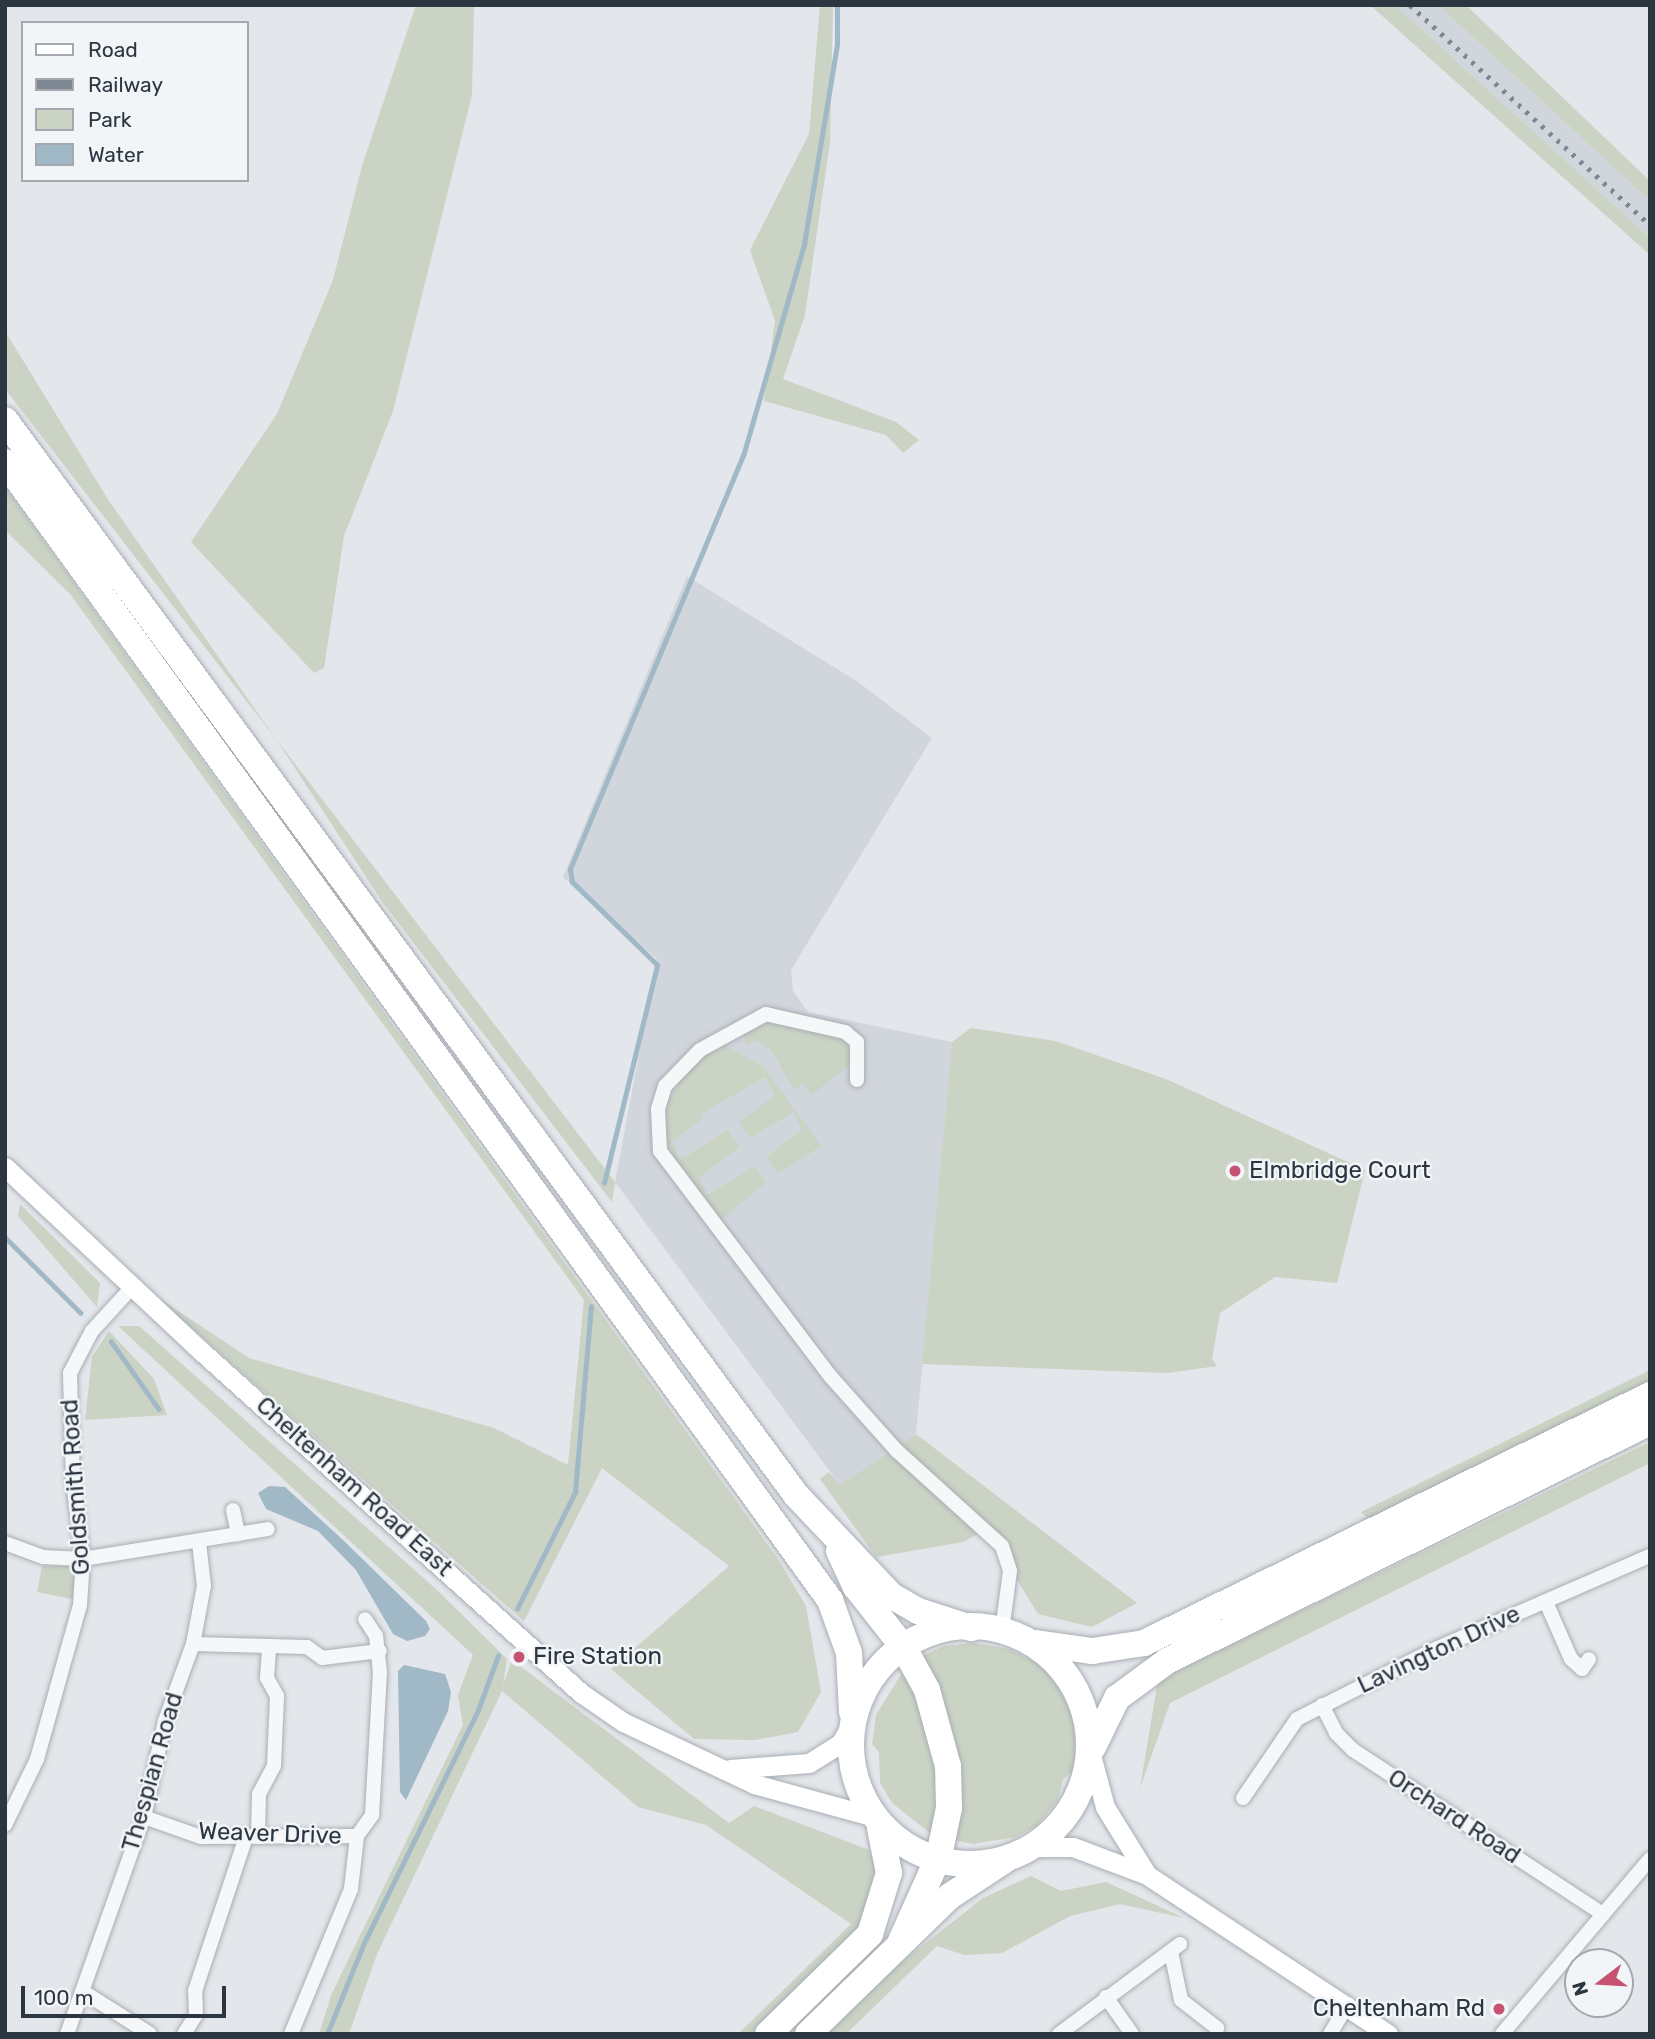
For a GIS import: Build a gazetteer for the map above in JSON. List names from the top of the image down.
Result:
{
  "streets": {
    "main road": ["Cheltenham Road East"],
    "street": [
      "Goldsmith Road",
      "Lavington Drive",
      "Thespian Road",
      "Orchard Road",
      "Weaver Drive"
    ]
  },
  "crossings": [
    ["Goldsmith Road", "Cheltenham Road East"],
    ["Lavington Drive", "Orchard Road"],
    ["Thespian Road", "Weaver Drive"]
  ],
  "places": ["Elmbridge Court", "Fire Station", "Cheltenham Rd"],
  "legend": [
    "Road",
    "Railway",
    "Park",
    "Water"
  ],
  "scale_bar": "100 m",
  "north": "left"
}
